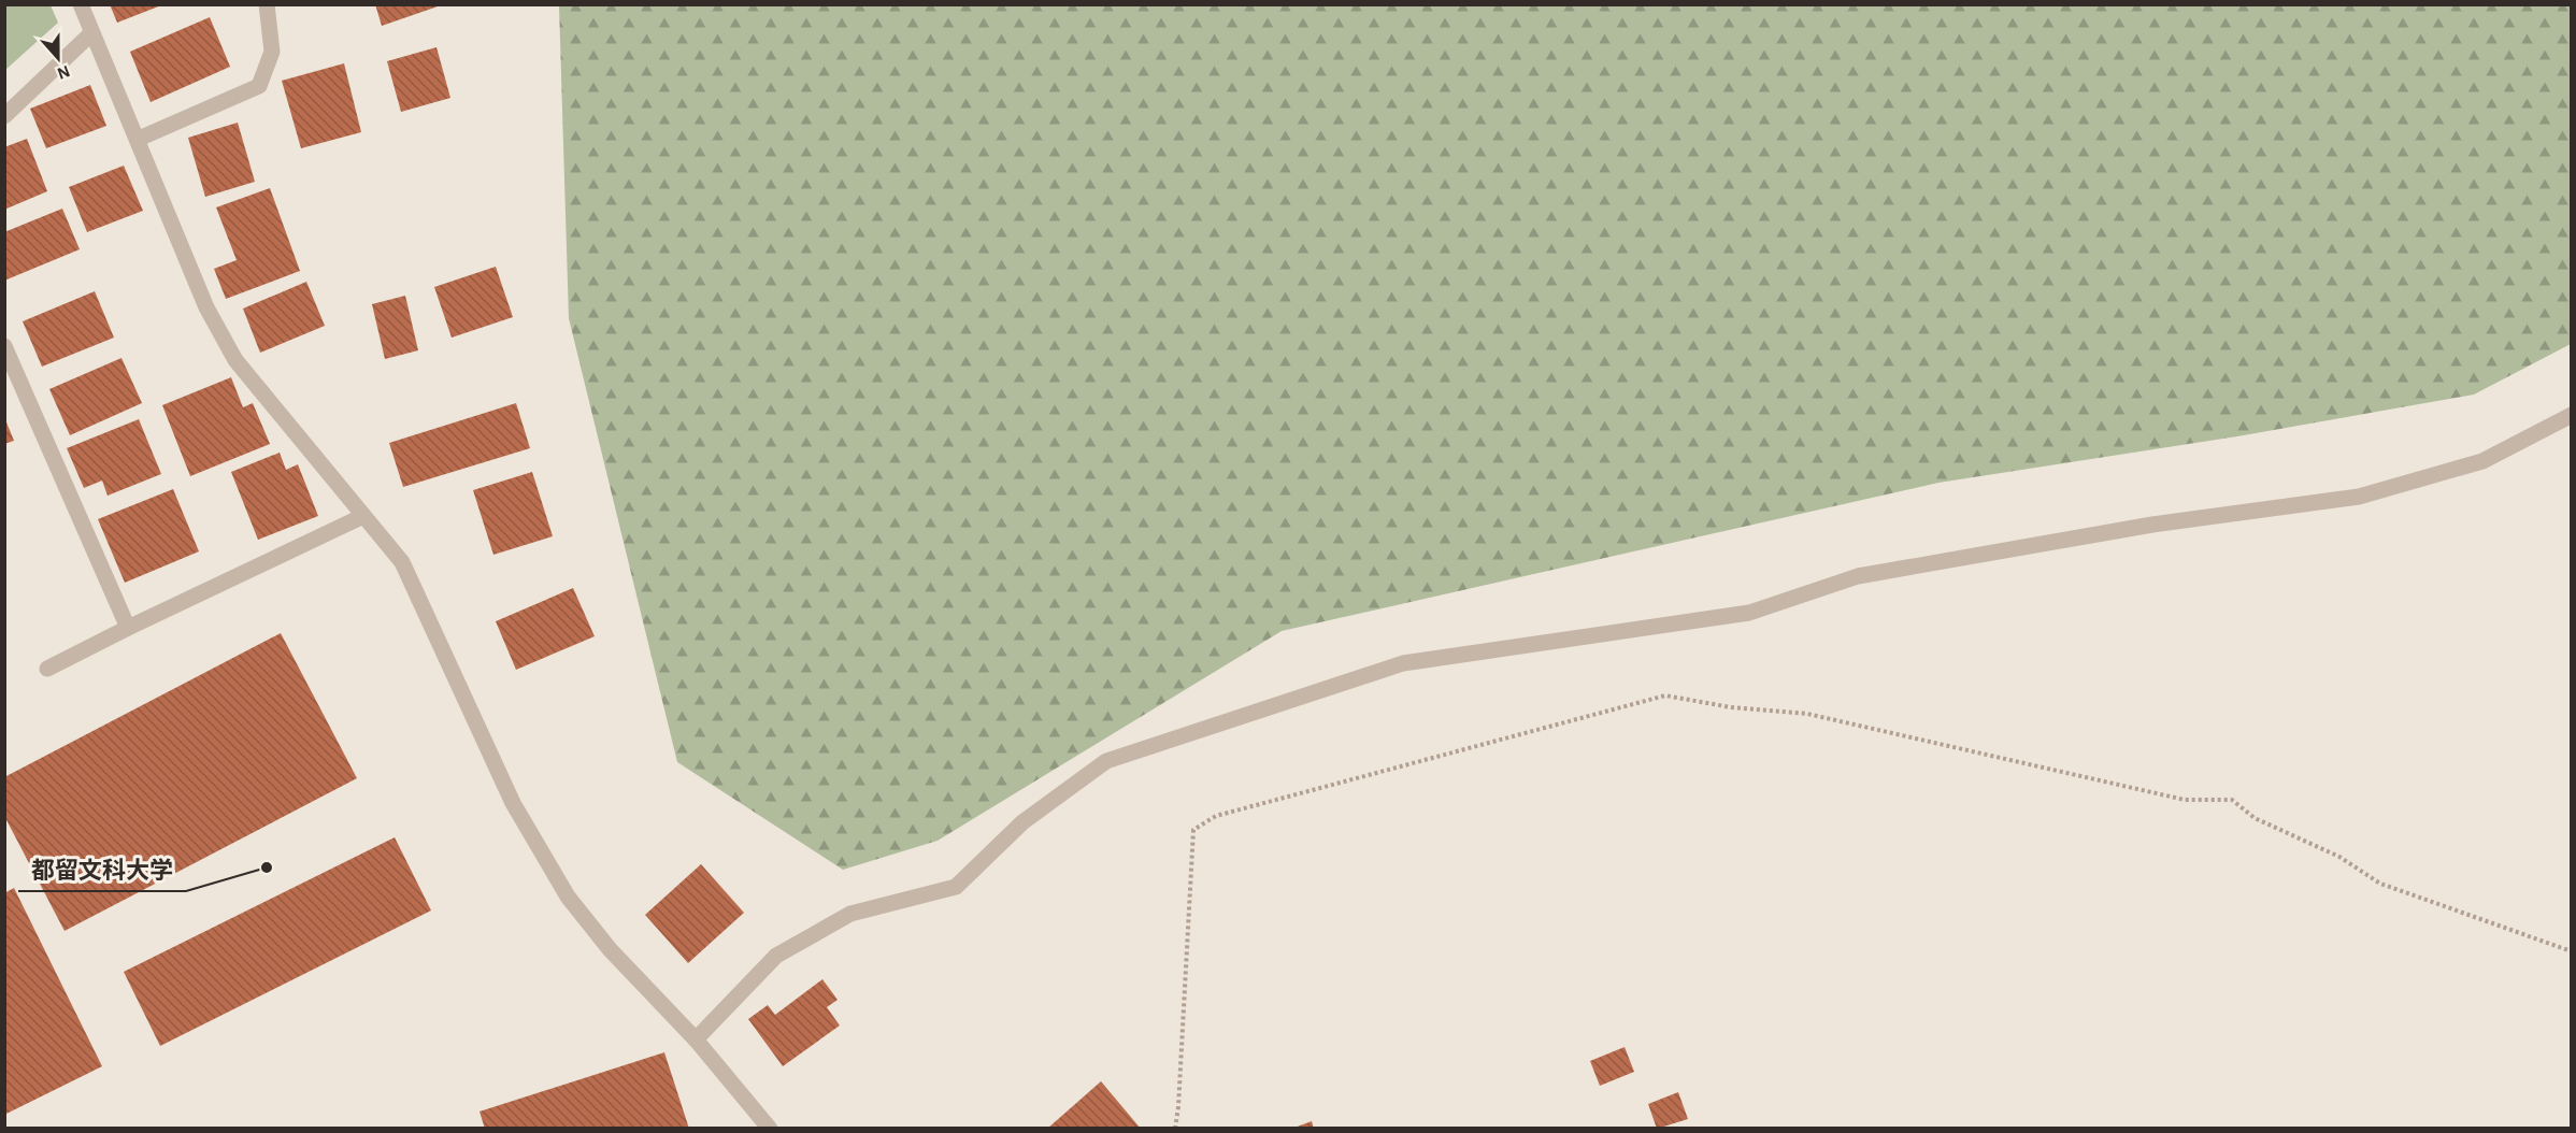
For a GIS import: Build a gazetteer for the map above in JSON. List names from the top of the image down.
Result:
{
  "places": ["都留文科大学"],
  "north": "bottom"
}
